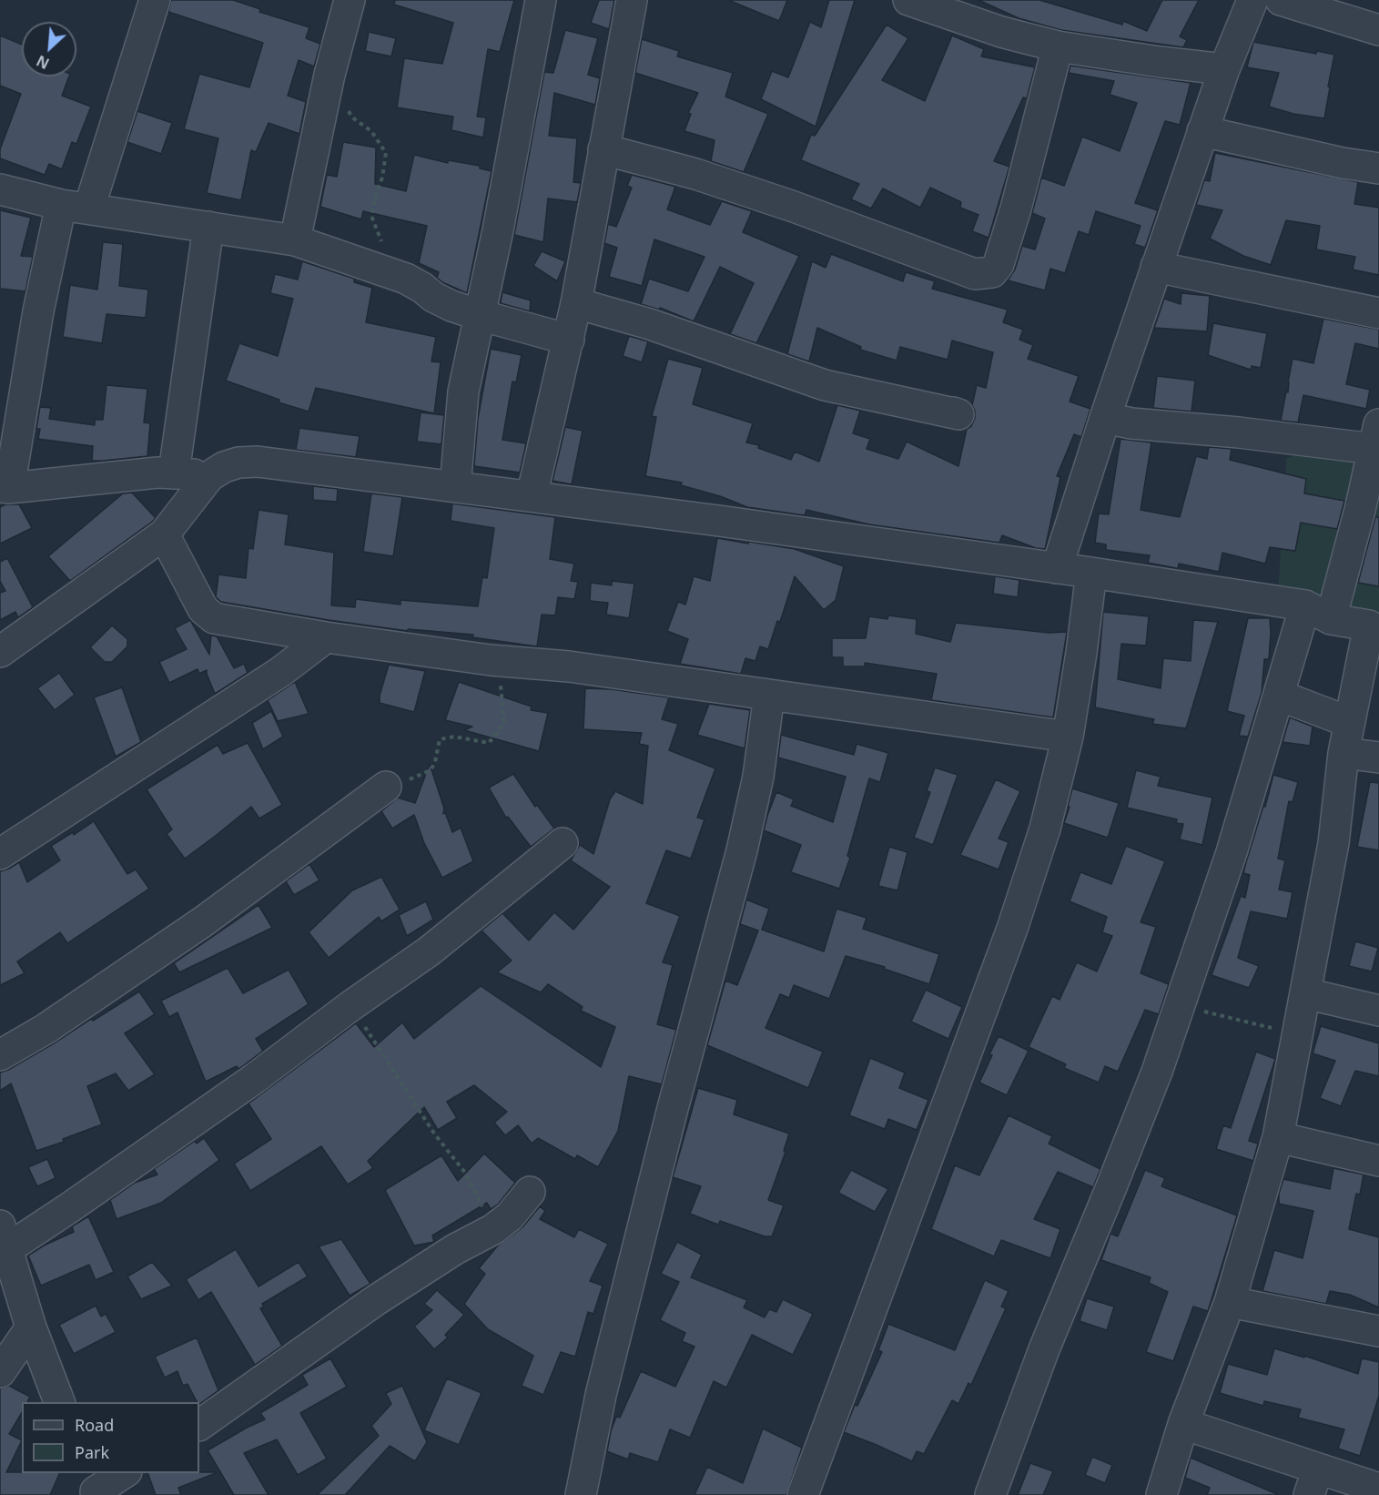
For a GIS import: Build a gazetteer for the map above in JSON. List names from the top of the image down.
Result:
{
  "legend": ["Road", "Park"],
  "north": "bottom left"
}
